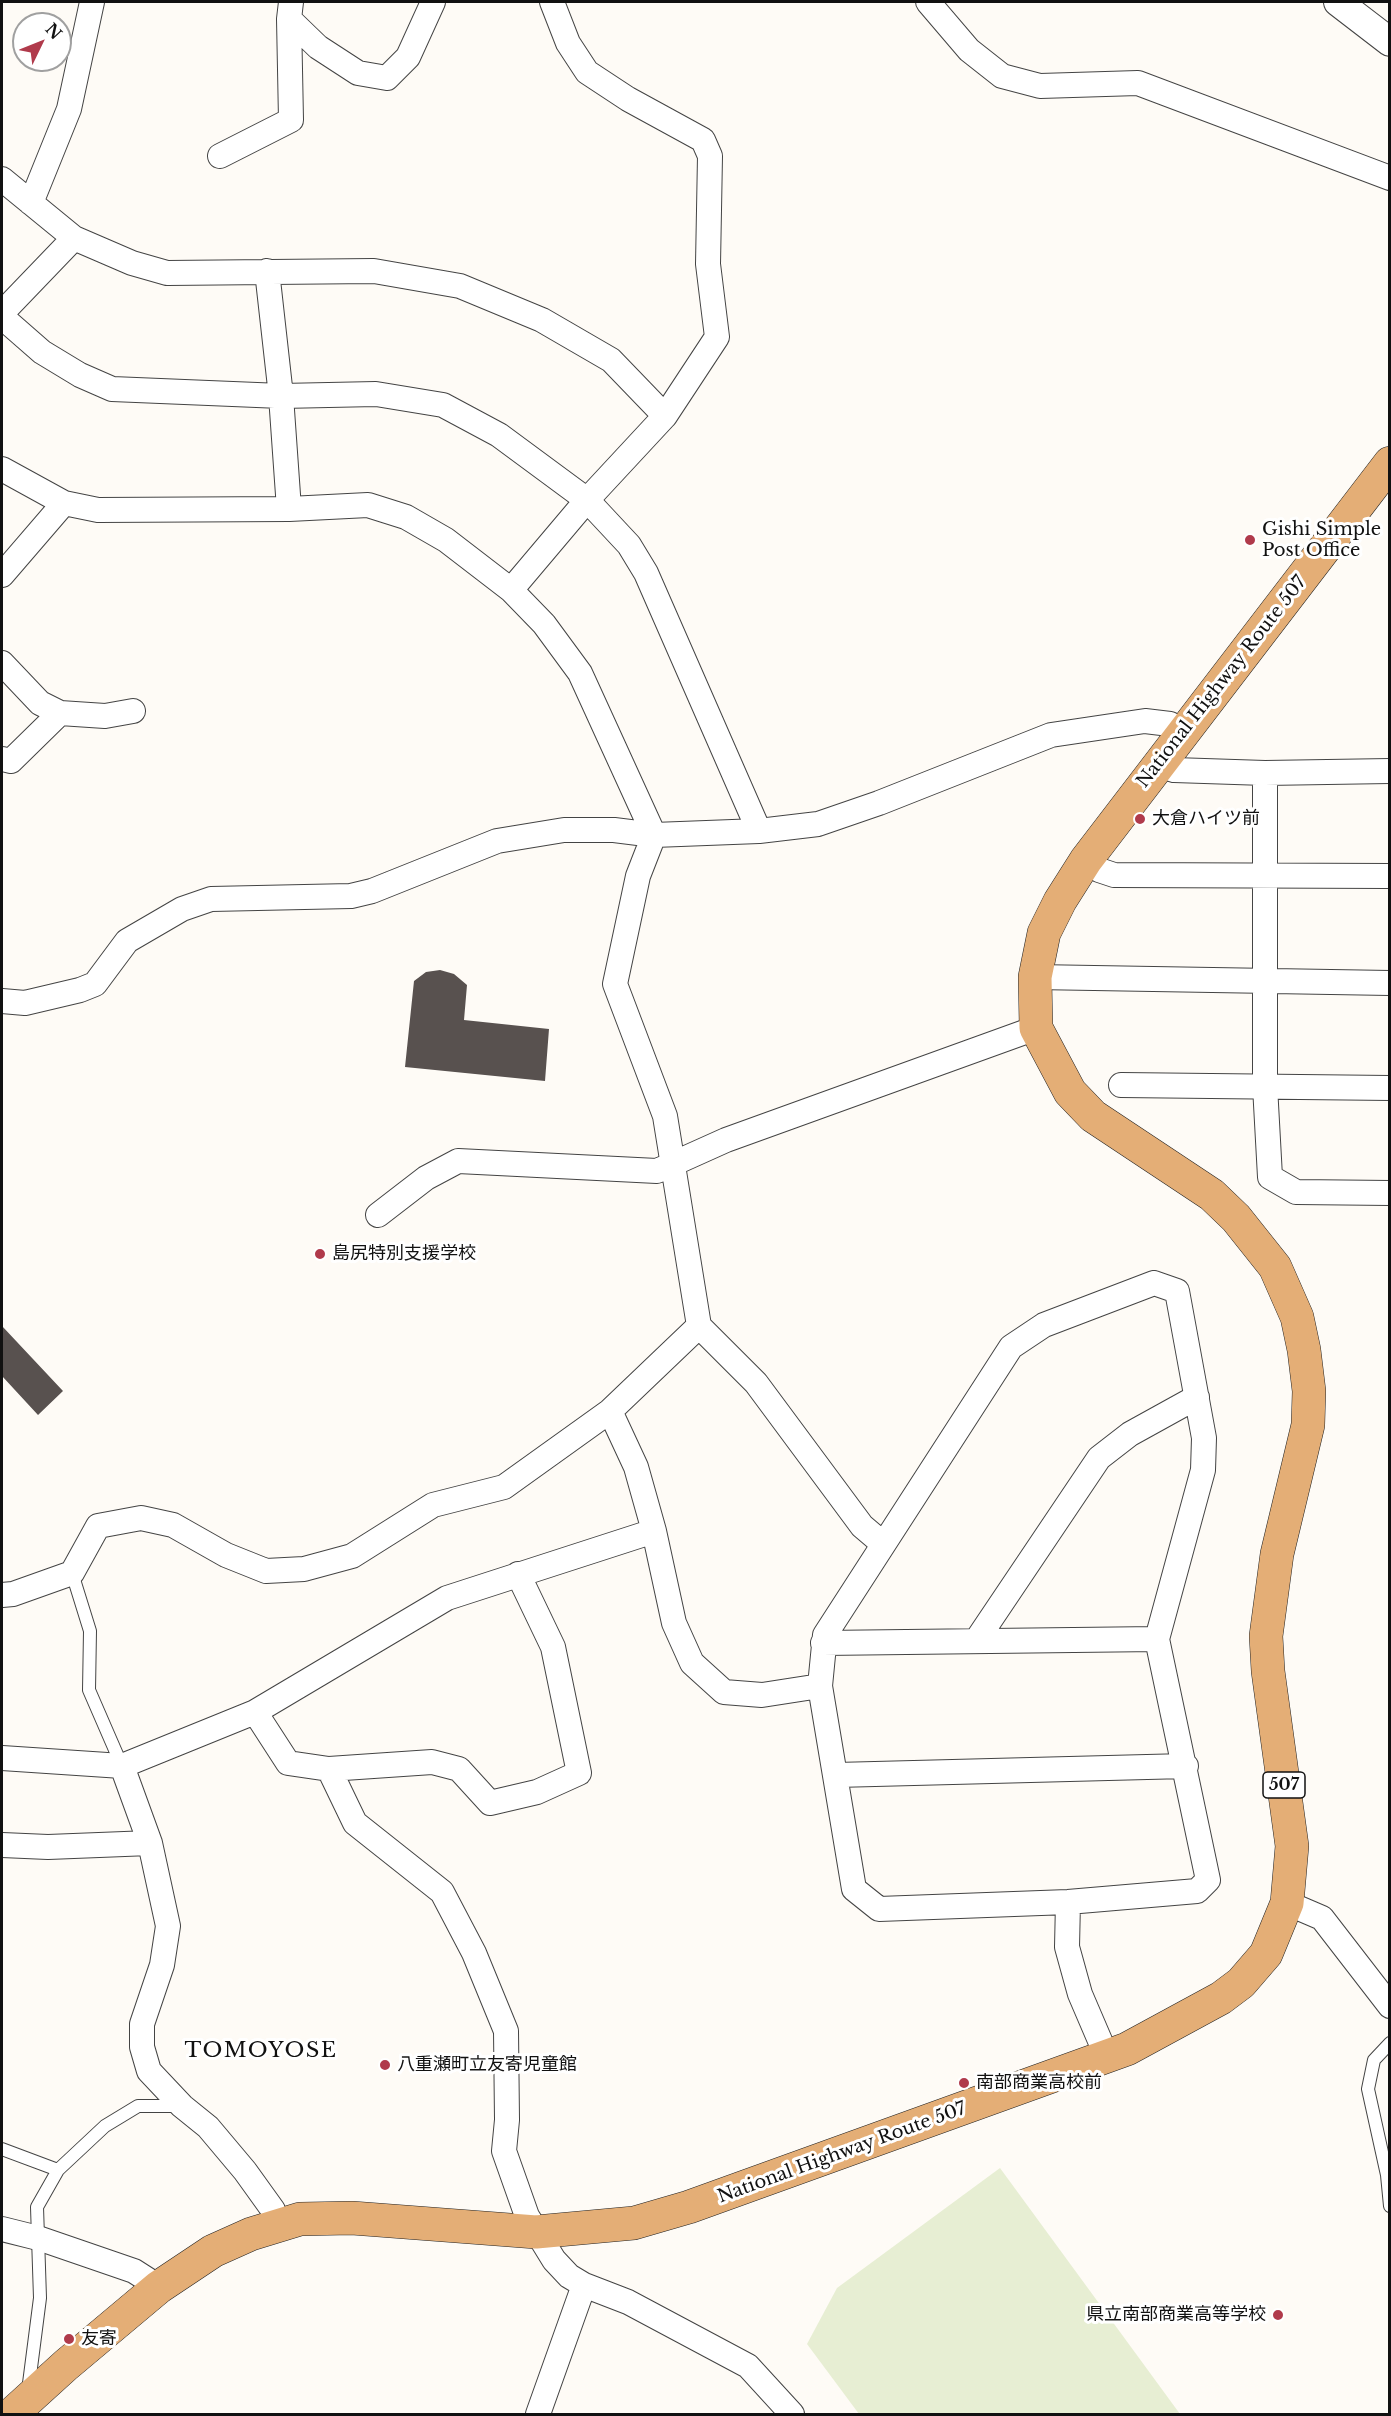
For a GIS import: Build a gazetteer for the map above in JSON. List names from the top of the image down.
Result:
{
  "streets": {
    "highway": ["National Highway Route 507", "507"]
  },
  "districts": ["TOMOYOSE"],
  "places": [
    "Gishi Simple Post Office",
    "大倉ハイツ前",
    "島尻特別支援学校",
    "八重瀬町立友寄児童館",
    "南部商業高校前",
    "県立南部商業高等学校",
    "友寄"
  ],
  "north": "top right"
}
